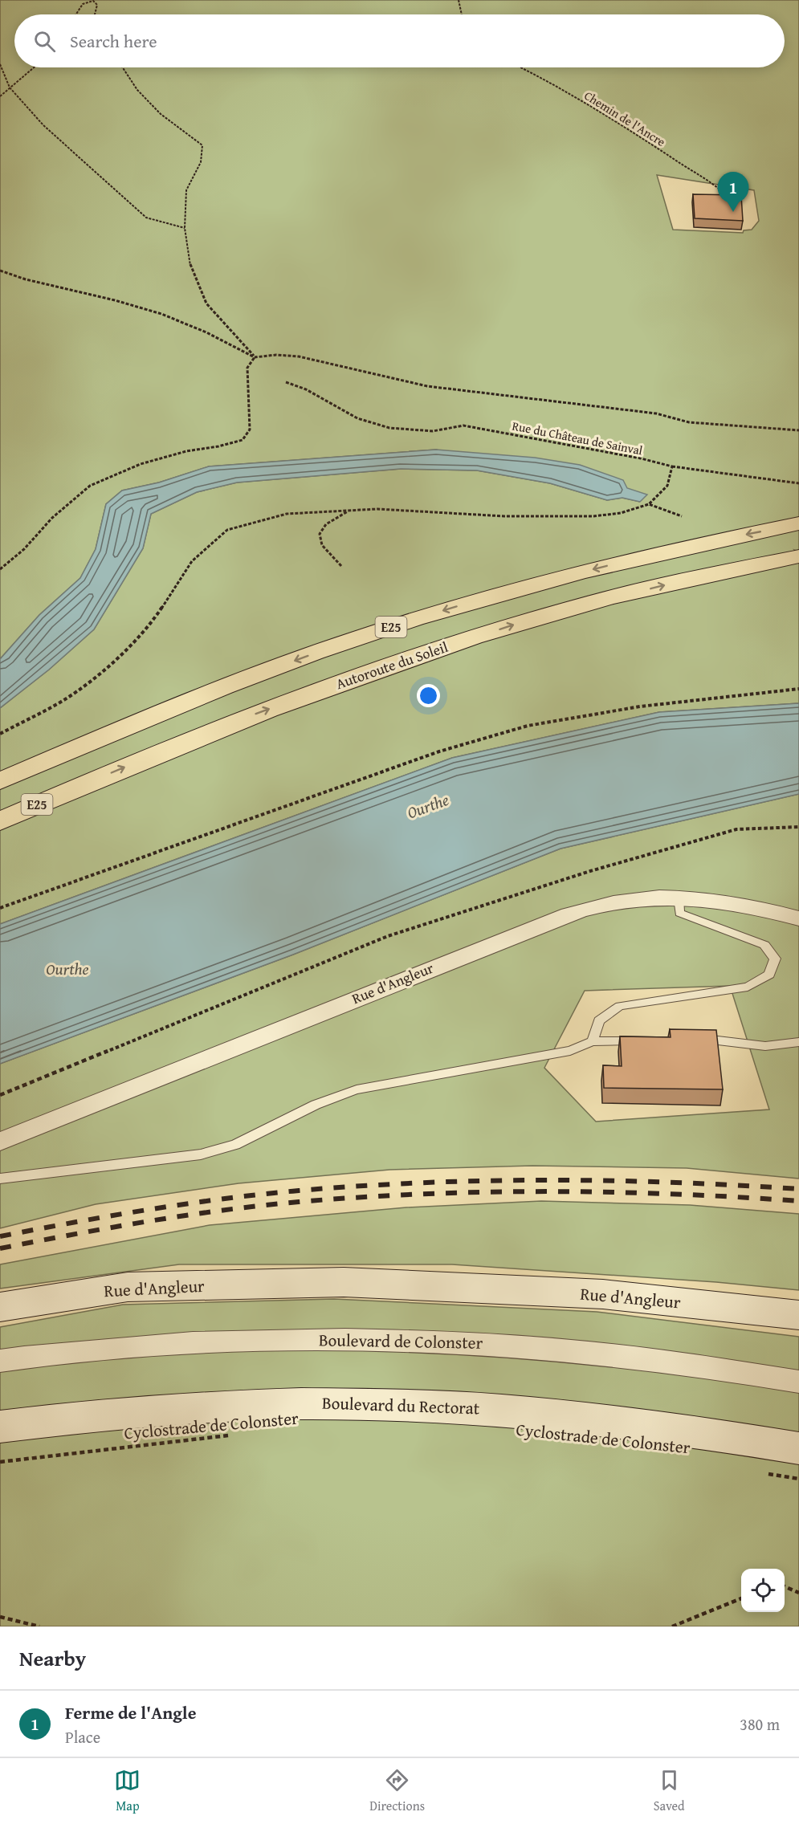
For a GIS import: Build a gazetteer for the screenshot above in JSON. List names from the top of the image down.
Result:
{
  "streets": {
    "highway": ["E25", "Autoroute du Soleil"],
    "main road": ["Rue d'Angleur", "Boulevard du Rectorat"],
    "street": ["Boulevard de Colonster"],
    "path": ["Chemin de l'Ancre", "Rue du Château de Sainval", "Cyclostrade de Colonster"]
  },
  "water": ["Ourthe"],
  "page": {
    "search": "Search here",
    "pins": "1",
    "heading": "Nearby",
    "list": [
      {
        "mark": "1",
        "name": "Ferme de l'Angle",
        "note": "Place",
        "value": "380 m"
      }
    ],
    "nav": ["Map", "Directions", "Saved"]
  }
}
